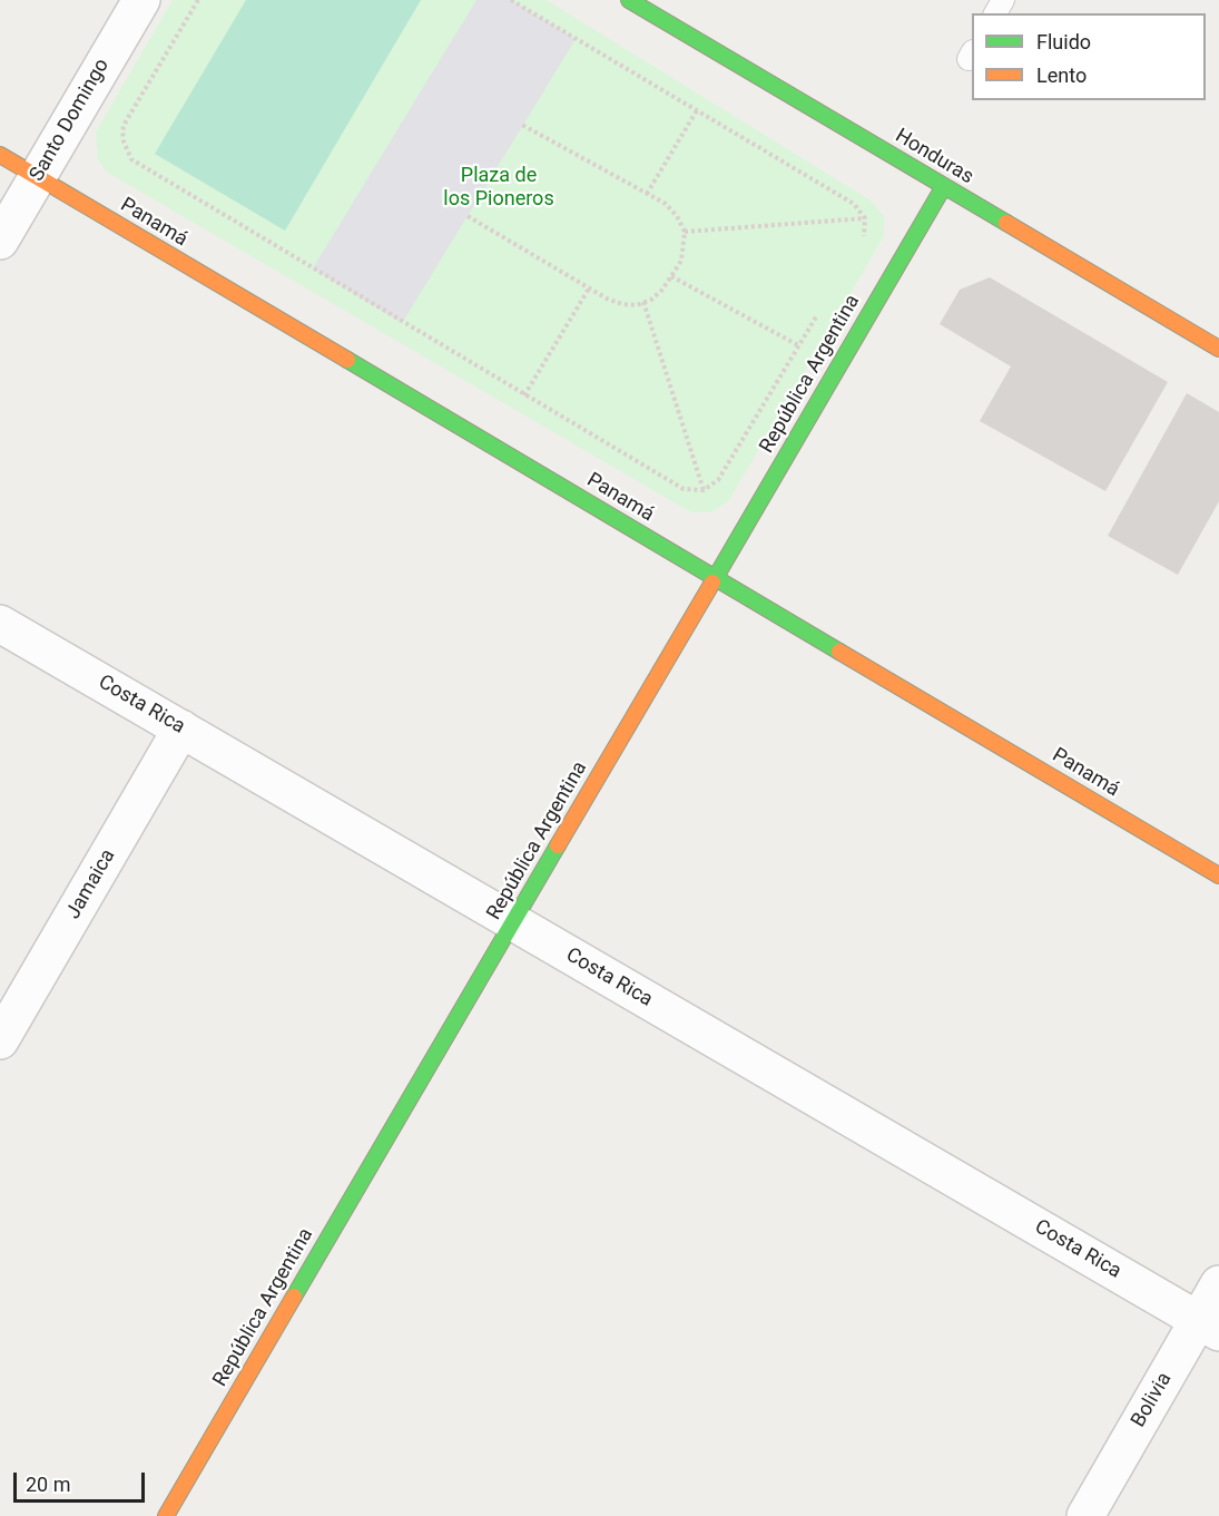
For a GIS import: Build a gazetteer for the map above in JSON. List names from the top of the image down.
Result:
{
  "streets": {
    "street": [
      "Santo Domingo",
      "Honduras",
      "Panamá",
      "República Argentina",
      "Costa Rica",
      "Jamaica",
      "Bolivia"
    ]
  },
  "crossings": [
    ["Santo Domingo", "Panamá"],
    ["Honduras", "República Argentina"],
    ["Panamá", "República Argentina"],
    ["República Argentina", "Costa Rica"],
    ["Costa Rica", "Jamaica"],
    ["Costa Rica", "Bolivia"]
  ],
  "parks": ["Plaza de los Pioneros"],
  "legend": ["Fluido", "Lento"],
  "scale_bar": "20 m"
}
